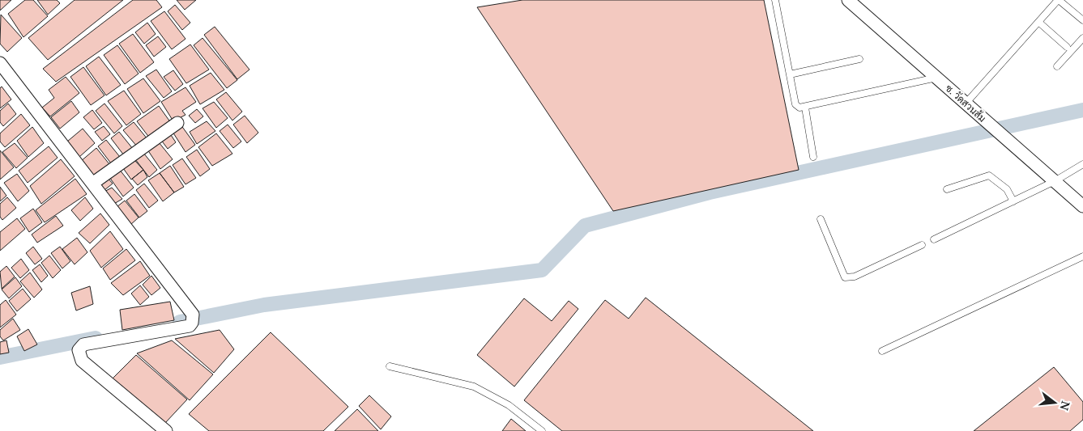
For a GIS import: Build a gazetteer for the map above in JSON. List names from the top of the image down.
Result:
{
  "streets": {
    "street": ["ซ. วัดสวนส้ม"]
  },
  "north": "right"
}
